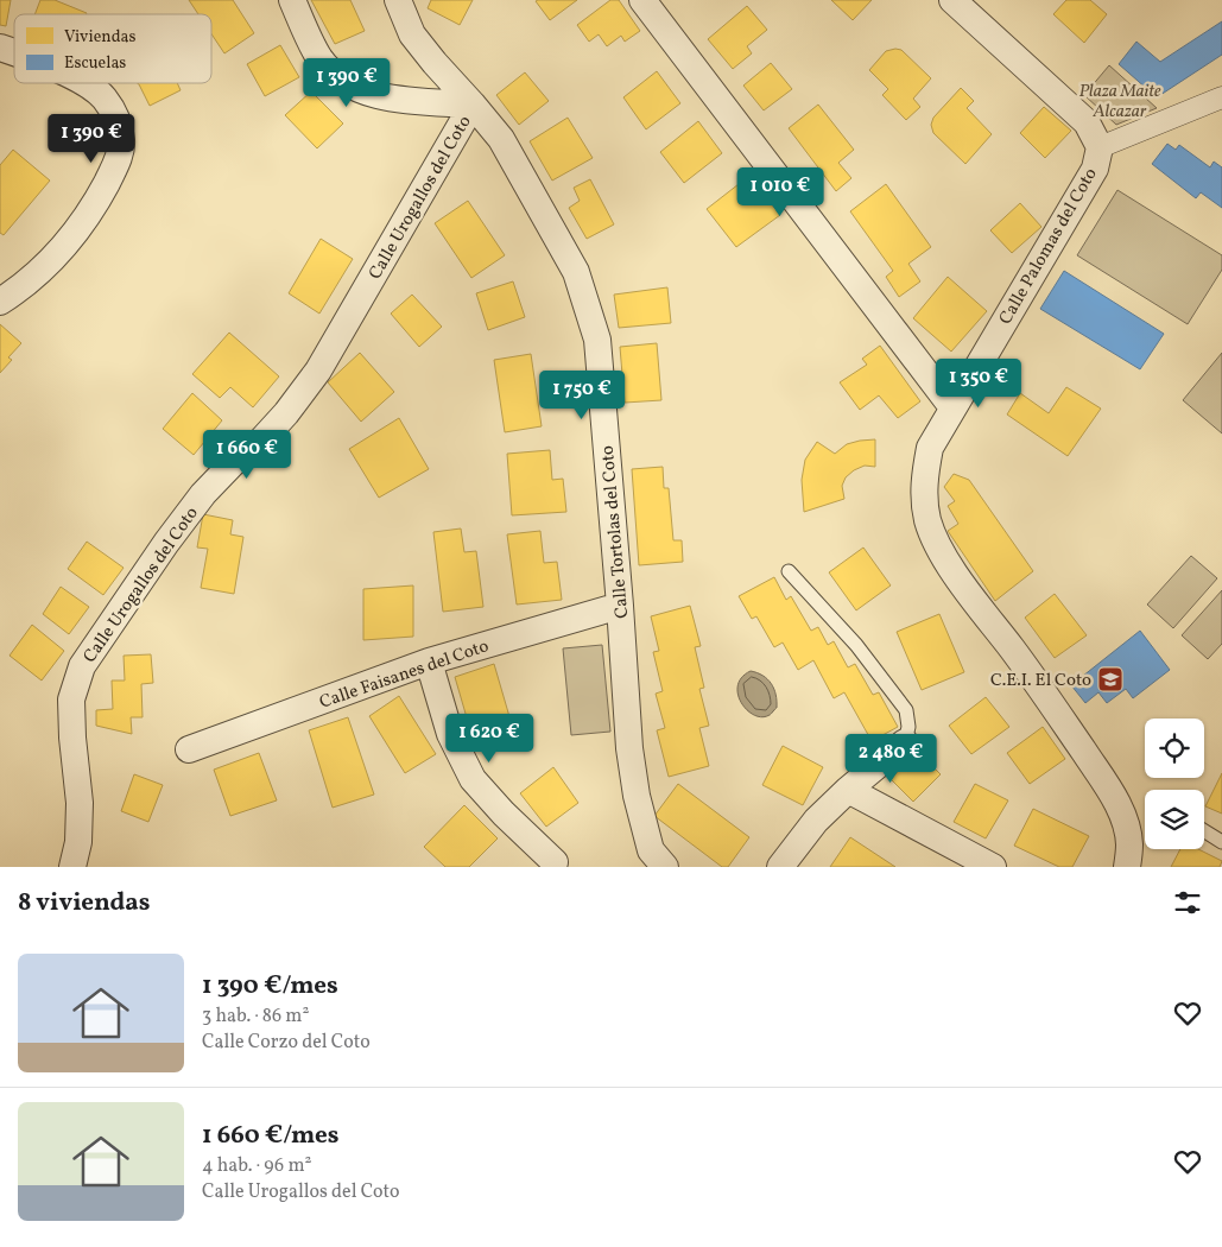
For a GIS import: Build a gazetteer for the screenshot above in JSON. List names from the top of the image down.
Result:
{
  "streets": {
    "street": [
      "Calle Urogallos del Coto",
      "Calle Palomas del Coto",
      "Calle Tortolas del Coto",
      "Calle Faisanes del Coto"
    ]
  },
  "crossings": [
    ["Calle Urogallos del Coto", "Calle Tortolas del Coto"],
    ["Calle Tortolas del Coto", "Calle Faisanes del Coto"]
  ],
  "parks": ["Plaza Maite Alcazar"],
  "places": {
    "school or university": ["C.E.I. El Coto"]
  },
  "legend": ["Viviendas", "Escuelas"],
  "page": {
    "price": [
      "1 390 €",
      "1 390 €",
      "1 010 €",
      "1 350 €",
      "1 750 €",
      "1 660 €",
      "1 620 €",
      "2 480 €"
    ],
    "heading": "8 viviendas",
    "list": [
      {
        "name": "1 390 €/mes",
        "note": "3 hab. · 86 m² · Calle Corzo del Coto"
      },
      {
        "name": "1 660 €/mes",
        "note": "4 hab. · 96 m² · Calle Urogallos del Coto"
      }
    ]
  }
}
